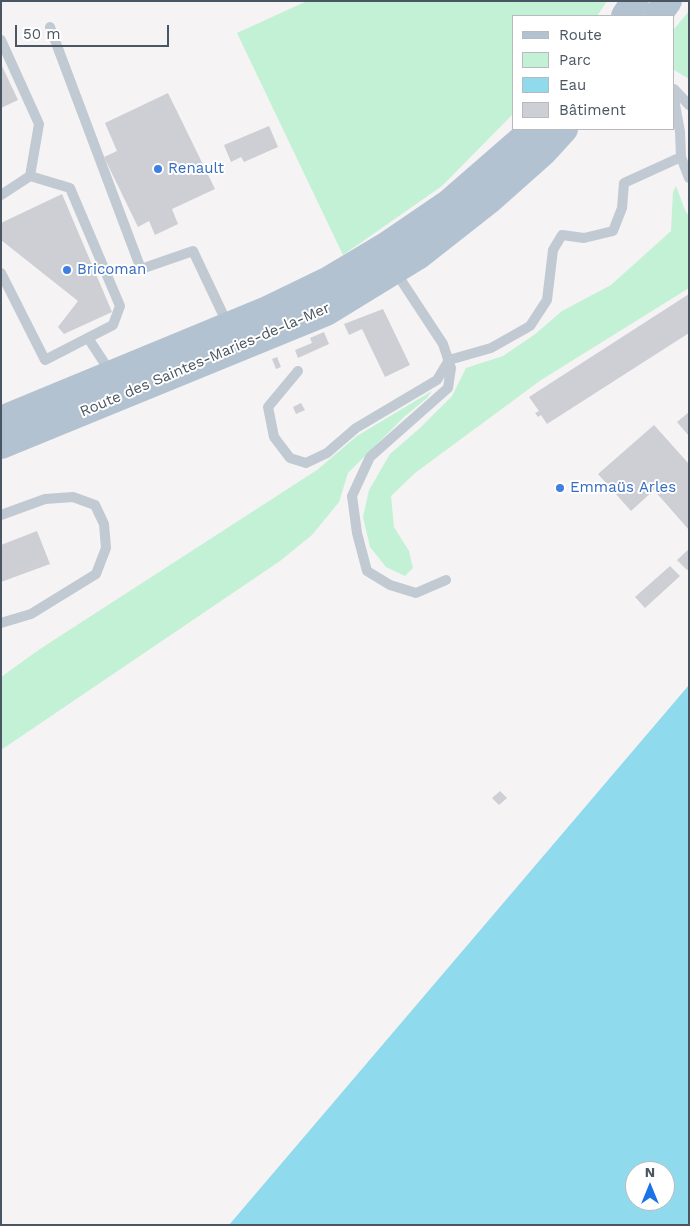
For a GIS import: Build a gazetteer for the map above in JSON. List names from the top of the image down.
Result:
{
  "streets": {
    "main road": ["Route des Saintes-Maries-de-la-Mer"]
  },
  "places": ["Renault", "Bricoman", "Emmaüs Arles"],
  "legend": [
    "Route",
    "Parc",
    "Eau",
    "Bâtiment"
  ],
  "scale_bar": "50 m",
  "north": "top"
}
